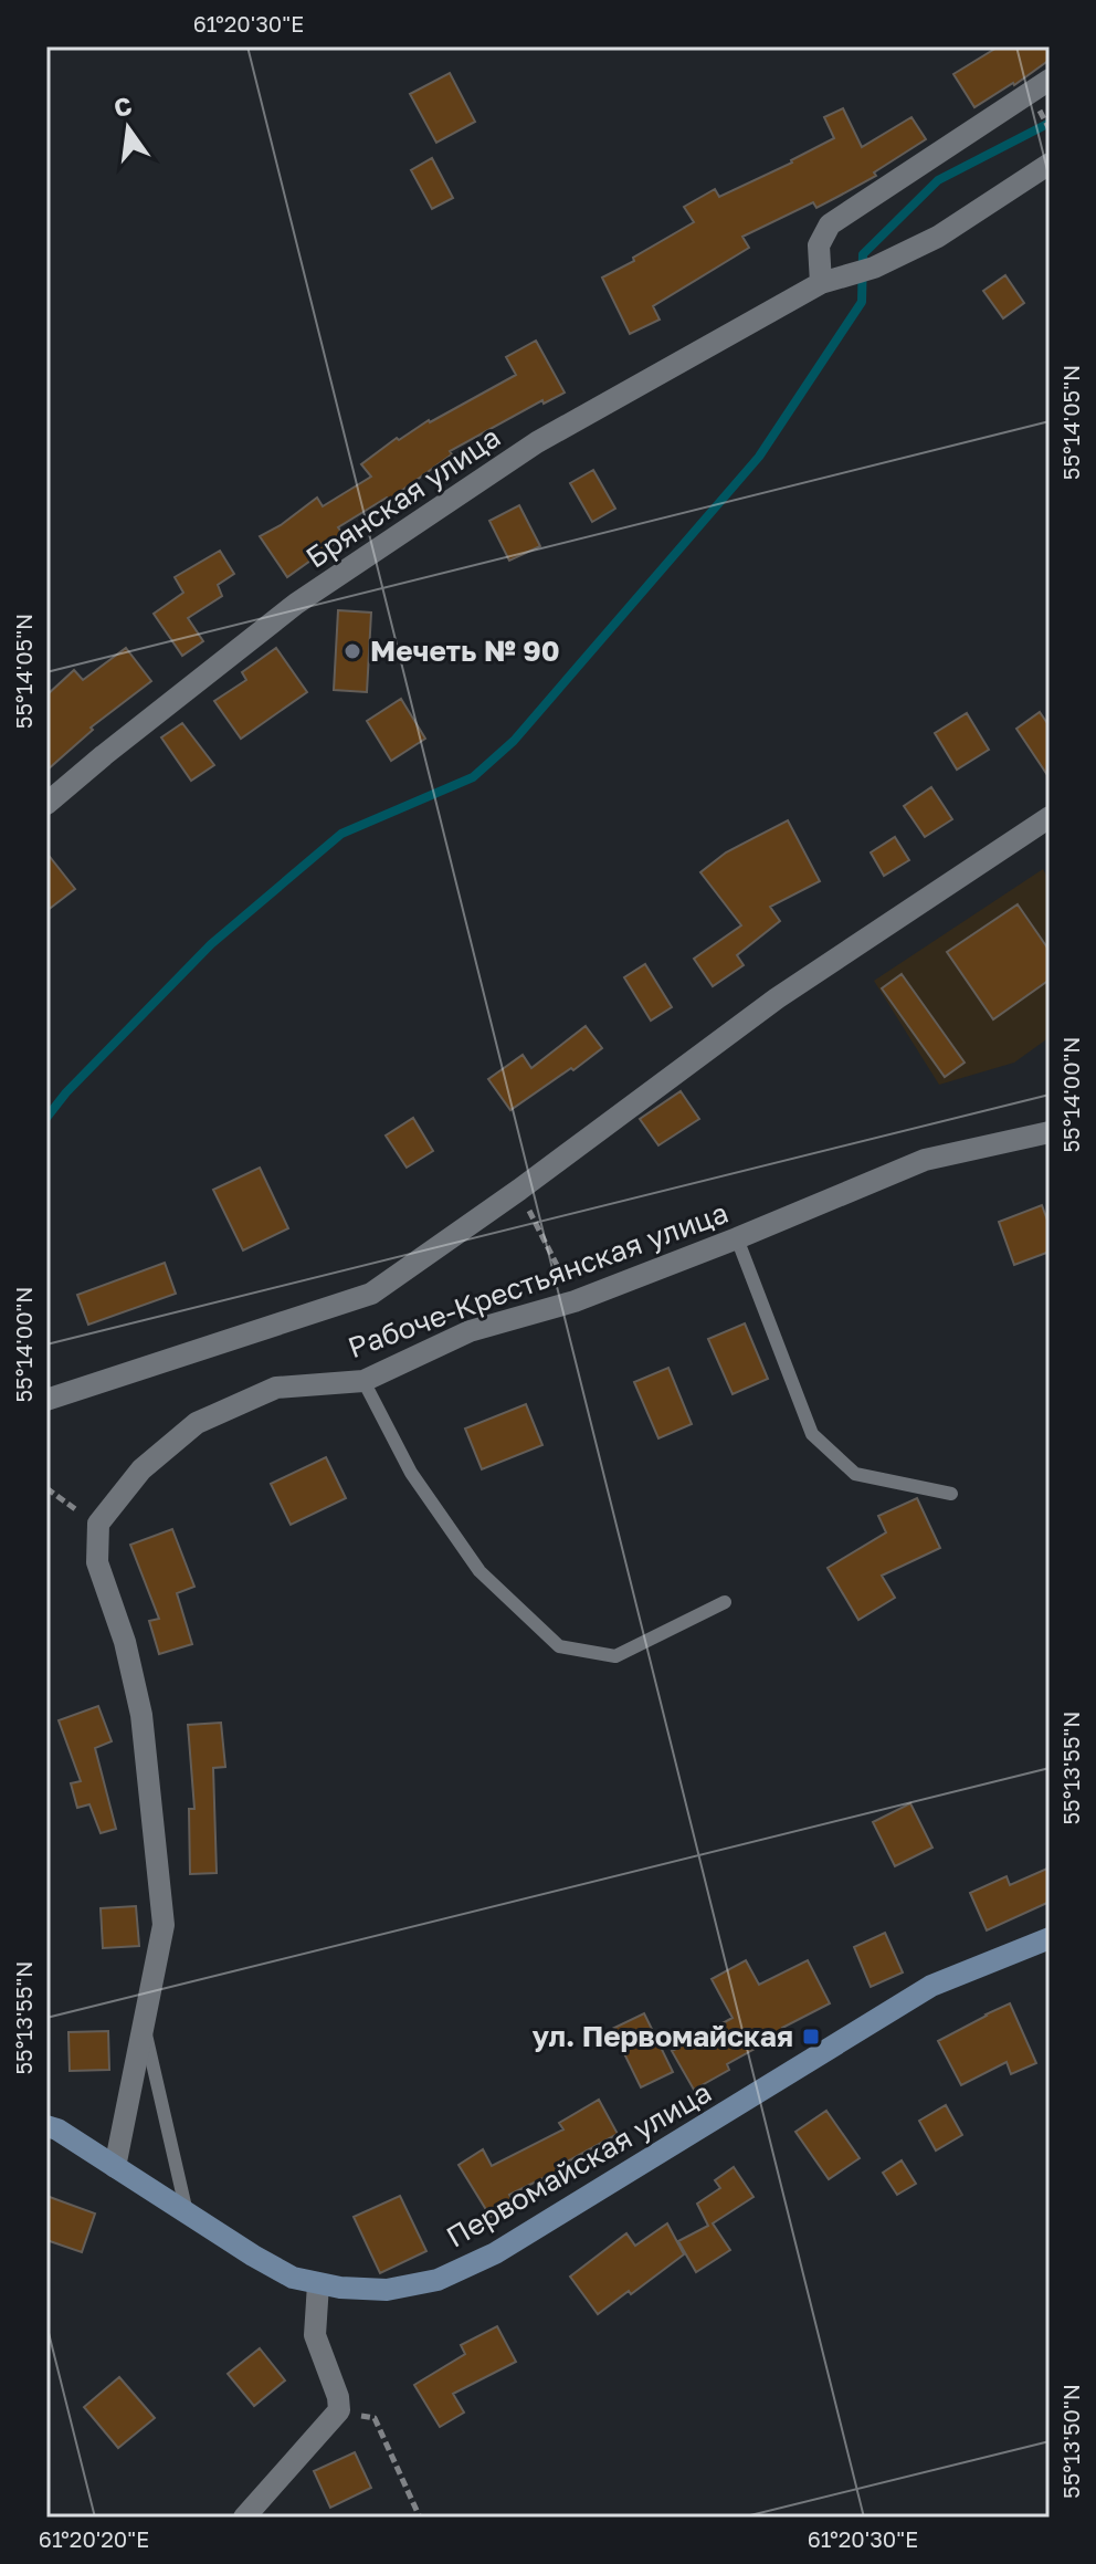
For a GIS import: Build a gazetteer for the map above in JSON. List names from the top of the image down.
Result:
{
  "streets": {
    "street": ["Брянская улица", "Рабоче-Крестьянская улица", "Первомайская улица"]
  },
  "places": {
    "other": ["Мечеть № 90"],
    "transit": ["ул. Первомайская"]
  },
  "north": "top",
  "coordinates": [
    "61°20'30\"E",
    "55°14'05\"N",
    "55°14'00\"N",
    "55°13'55\"N",
    "55°13'50\"N",
    "61°20'20\"E"
  ]
}
